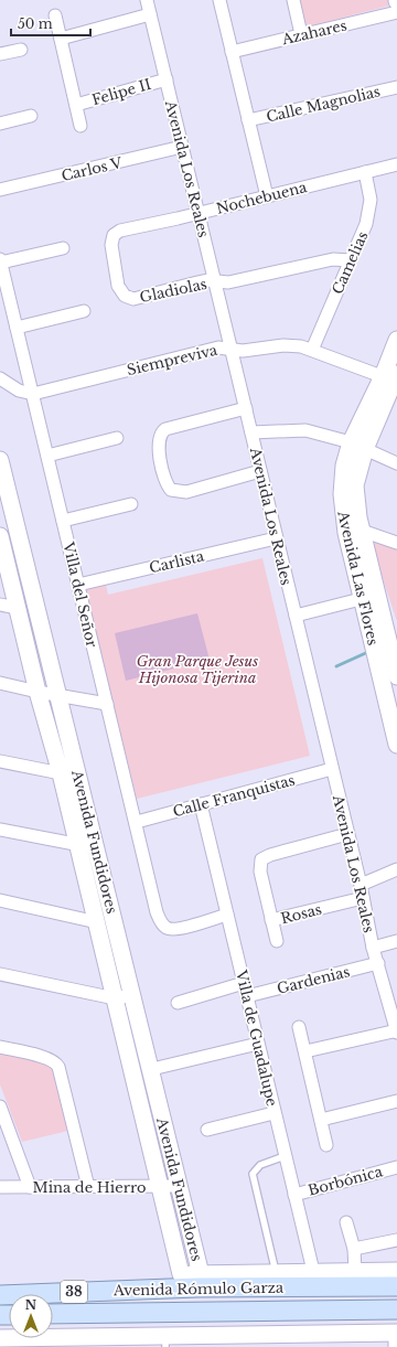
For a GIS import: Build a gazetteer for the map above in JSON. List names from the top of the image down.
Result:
{
  "streets": {
    "main road": ["Avenida Rómulo Garza", "38"],
    "street": [
      "Azahares",
      "Felipe II",
      "Calle Magnolias",
      "Carlos V",
      "Avenida Los Reales",
      "Nochebuena",
      "Camelias",
      "Gladiolas",
      "Siempreviva",
      "Carlista",
      "Avenida Las Flores",
      "Villa del Señor",
      "Calle Franquistas",
      "Avenida Fundidores",
      "Rosas",
      "Gardenias",
      "Villa de Guadalupe",
      "Borbónica",
      "Mina de Hierro"
    ]
  },
  "crossings": [
    ["Felipe II", "Avenida Los Reales"],
    ["Carlos V", "Avenida Los Reales"],
    ["Avenida Los Reales", "Nochebuena"],
    ["Avenida Los Reales", "Gladiolas"],
    ["Avenida Los Reales", "Siempreviva"],
    ["Avenida Los Reales", "Carlista"],
    ["Avenida Los Reales", "Calle Franquistas"],
    ["Avenida Los Reales", "Rosas"],
    ["Avenida Los Reales", "Gardenias"],
    ["Nochebuena", "Camelias"],
    ["Nochebuena", "Gladiolas"],
    ["Camelias", "Gladiolas"],
    ["Camelias", "Siempreviva"],
    ["Siempreviva", "Avenida Las Flores"],
    ["Siempreviva", "Villa del Señor"],
    ["Carlista", "Villa del Señor"],
    ["Villa del Señor", "Calle Franquistas"],
    ["Villa del Señor", "Villa de Guadalupe"],
    ["Calle Franquistas", "Villa de Guadalupe"],
    ["Avenida Fundidores", "Mina de Hierro"],
    ["Avenida Fundidores", "Avenida Rómulo Garza"],
    ["Gardenias", "Villa de Guadalupe"],
    ["Villa de Guadalupe", "Borbónica"]
  ],
  "parks": ["Gran Parque Jesus Hijonosa Tijerina"],
  "scale_bar": "50 m",
  "north": "top"
}
